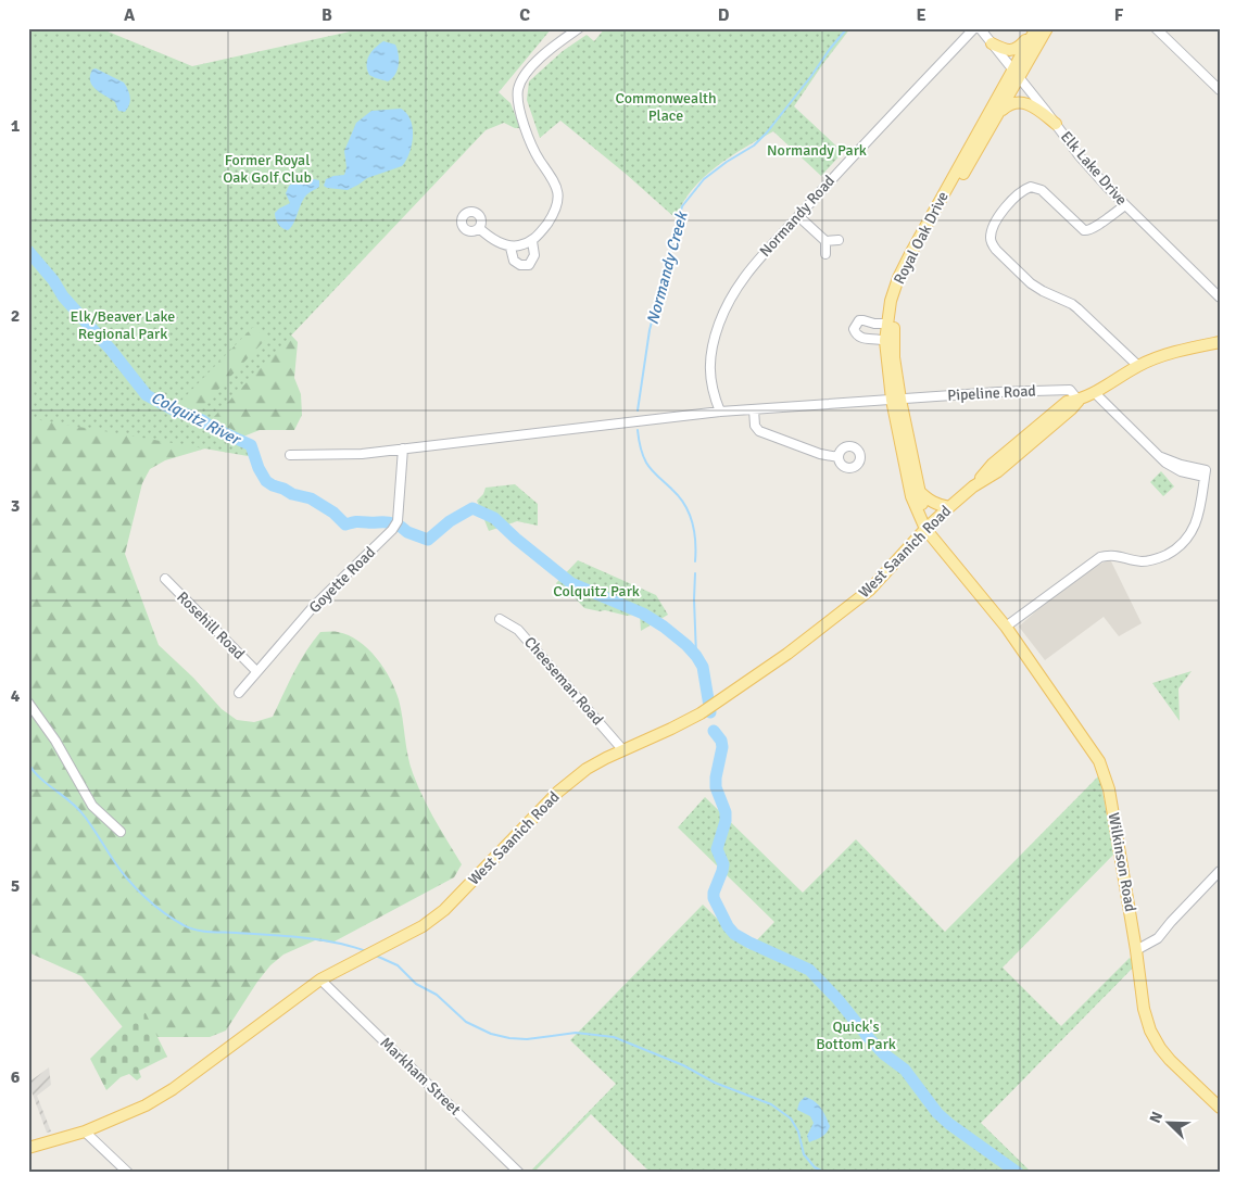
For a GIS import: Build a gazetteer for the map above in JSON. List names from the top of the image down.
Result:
{
  "streets": {
    "main road": ["Royal Oak Drive", "West Saanich Road", "Wilkinson Road"],
    "street": [
      "Elk Lake Drive",
      "Normandy Road",
      "Pipeline Road",
      "Goyette Road",
      "Rosehill Road",
      "Cheeseman Road",
      "Markham Street"
    ]
  },
  "crossings": [
    ["Elk Lake Drive", "Royal Oak Drive"],
    ["Royal Oak Drive", "Pipeline Road"],
    ["Royal Oak Drive", "West Saanich Road"],
    ["Royal Oak Drive", "Wilkinson Road"],
    ["Pipeline Road", "West Saanich Road"],
    ["West Saanich Road", "Cheeseman Road"],
    ["West Saanich Road", "Wilkinson Road"],
    ["West Saanich Road", "Markham Street"],
    ["Goyette Road", "Rosehill Road"]
  ],
  "water": ["Normandy Creek", "Colquitz River"],
  "parks": [
    "Commonwealth Place",
    "Normandy Park",
    "Former Royal Oak Golf Club",
    "Elk/Beaver Lake Regional Park",
    "Colquitz Park",
    "Quick's Bottom Park"
  ],
  "north": "top left",
  "grid": {
    "columns": [
      "A",
      "B",
      "C",
      "D",
      "E",
      "F"
    ],
    "rows": [
      "1",
      "2",
      "3",
      "4",
      "5",
      "6"
    ]
  }
}
